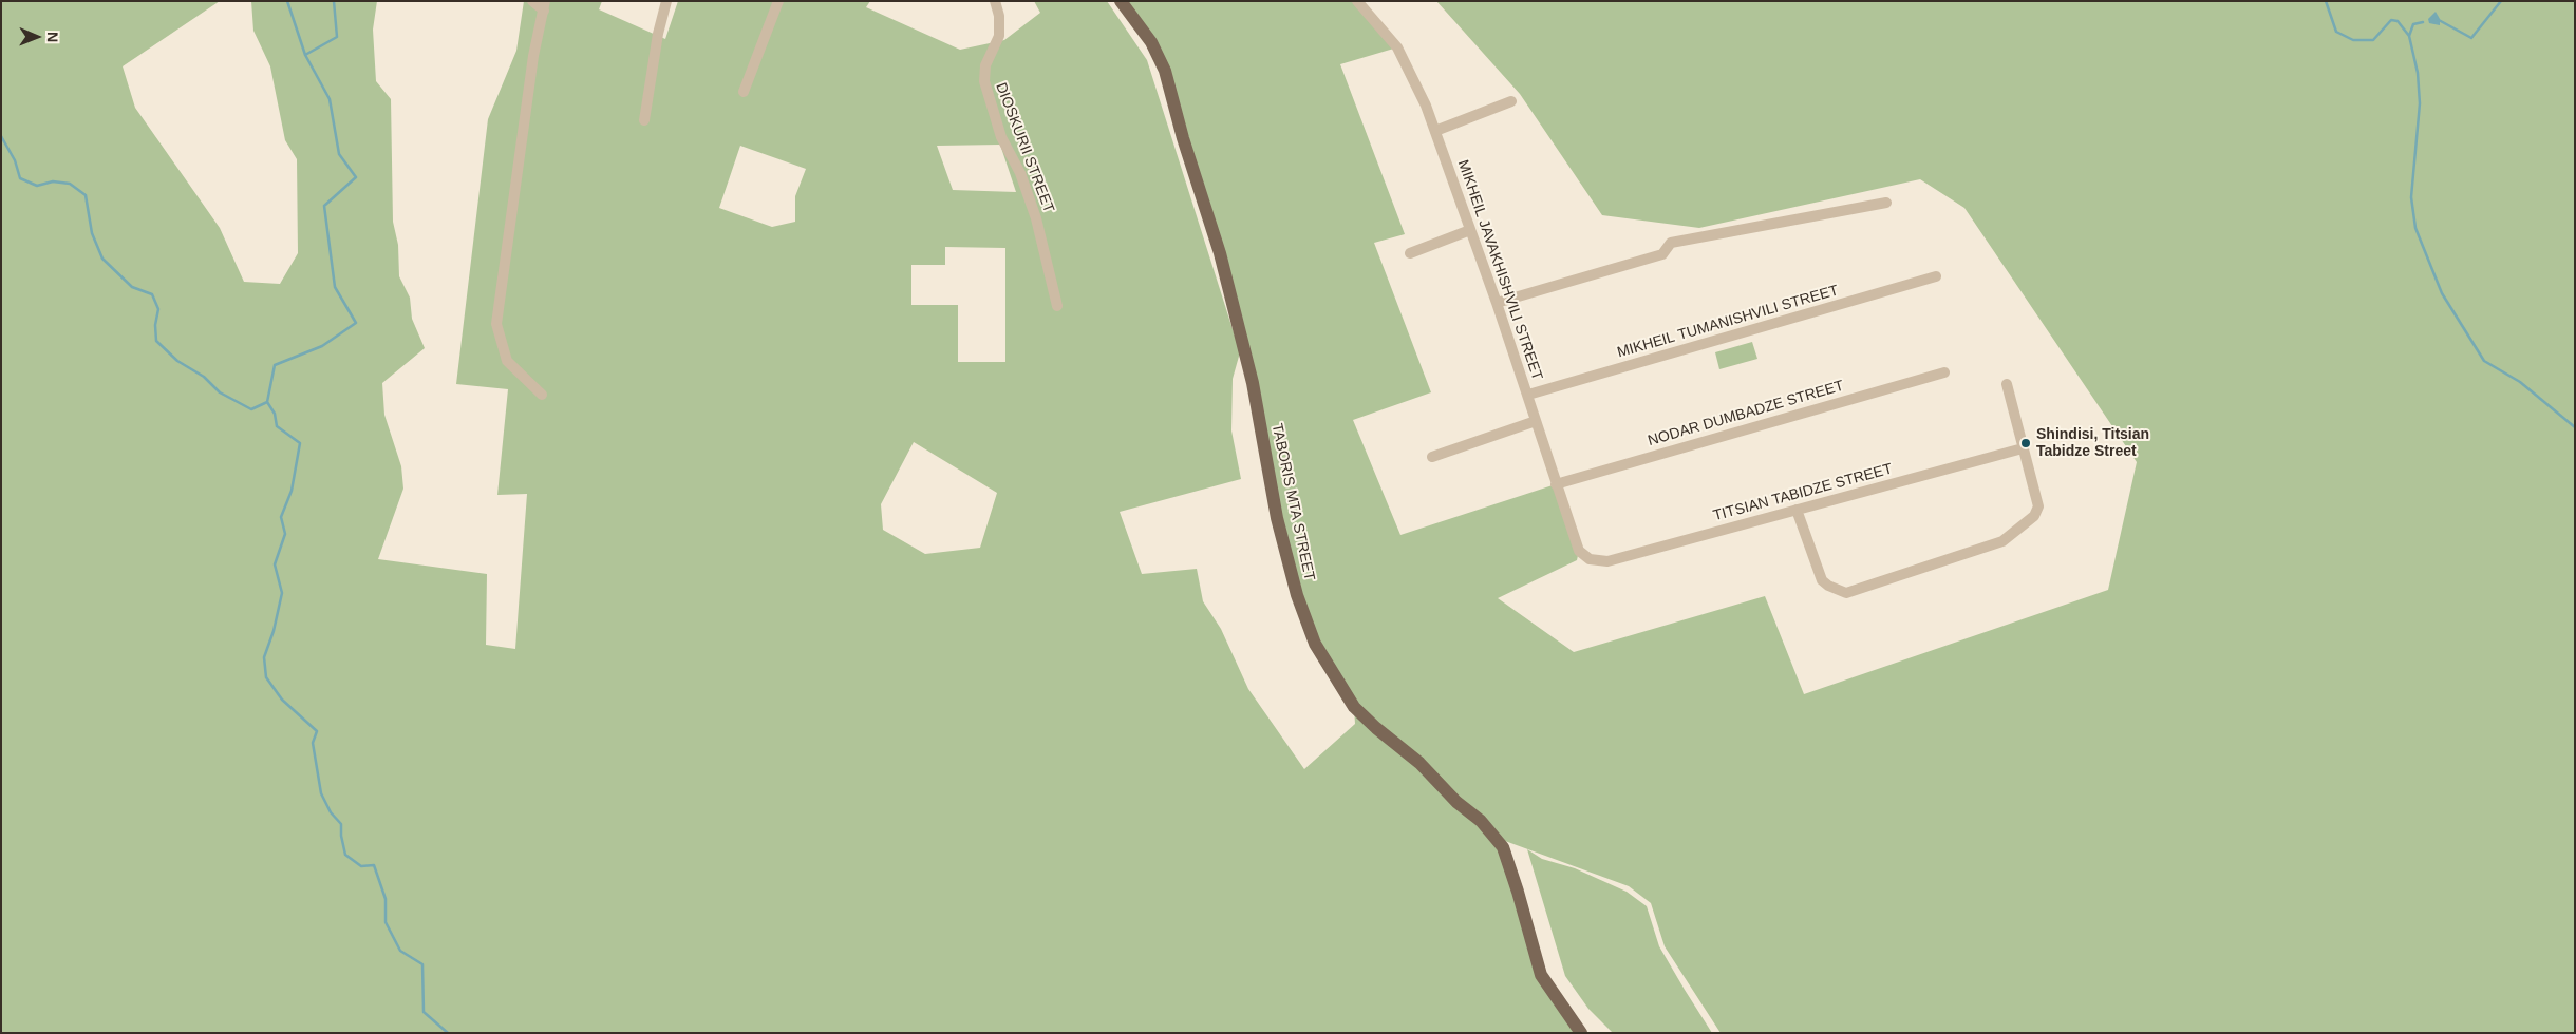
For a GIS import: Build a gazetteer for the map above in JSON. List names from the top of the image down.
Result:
{
  "streets": {
    "main road": ["TABORIS MTA STREET"],
    "street": [
      "DIOSKURII STREET",
      "MIKHEIL JAVAKHISHVILI STREET",
      "MIKHEIL TUMANISHVILI STREET",
      "NODAR DUMBADZE STREET",
      "TITSIAN TABIDZE STREET"
    ]
  },
  "crossings": [
    ["MIKHEIL JAVAKHISHVILI STREET", "MIKHEIL TUMANISHVILI STREET"],
    ["MIKHEIL JAVAKHISHVILI STREET", "NODAR DUMBADZE STREET"],
    ["MIKHEIL JAVAKHISHVILI STREET", "TITSIAN TABIDZE STREET"]
  ],
  "places": ["Shindisi, Titsian Tabidze Street"],
  "north": "right"
}
